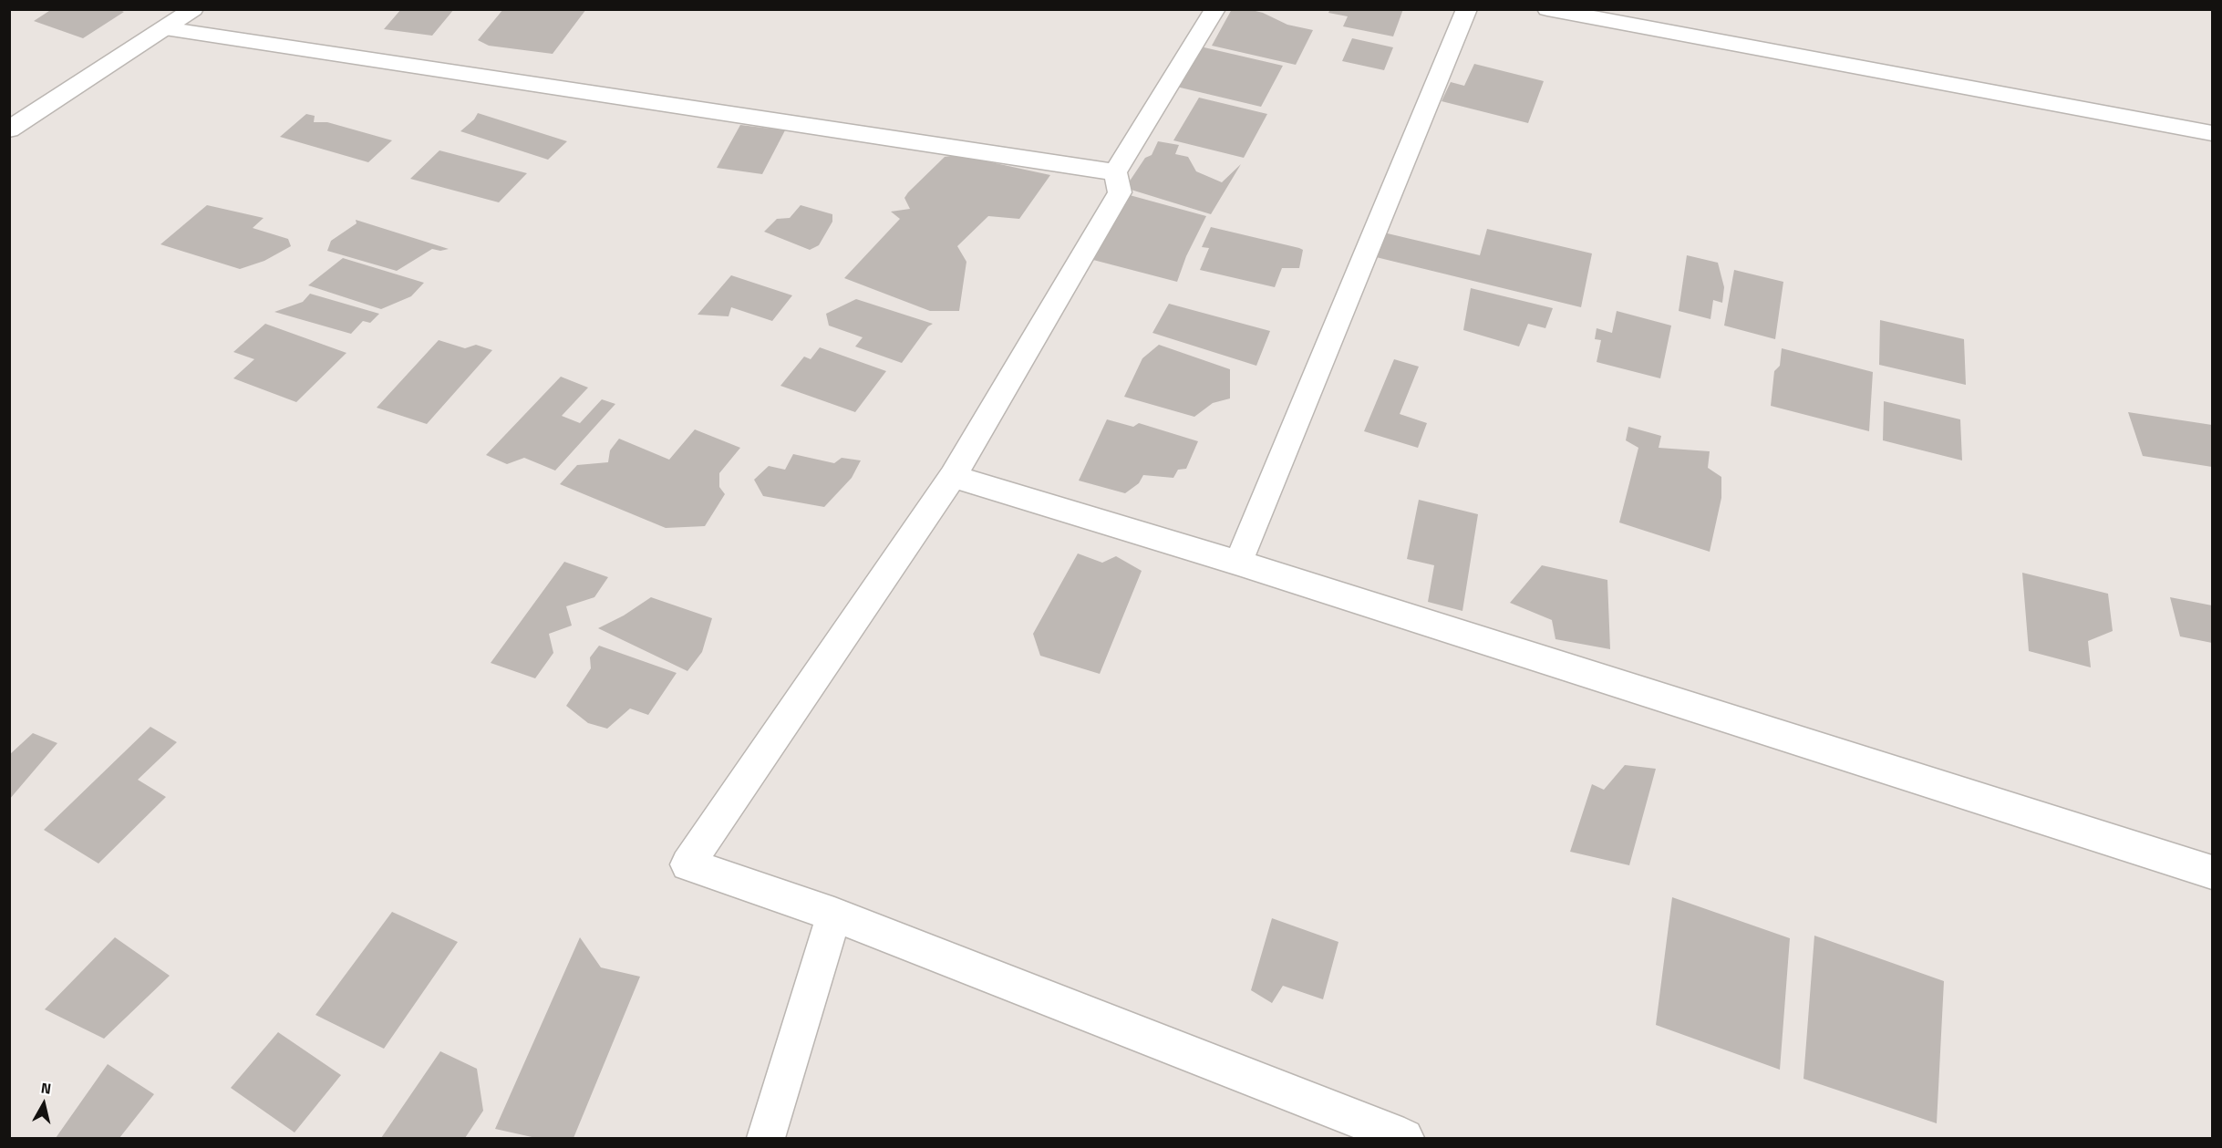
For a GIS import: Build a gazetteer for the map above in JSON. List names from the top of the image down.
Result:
{
  "north": "top"
}
